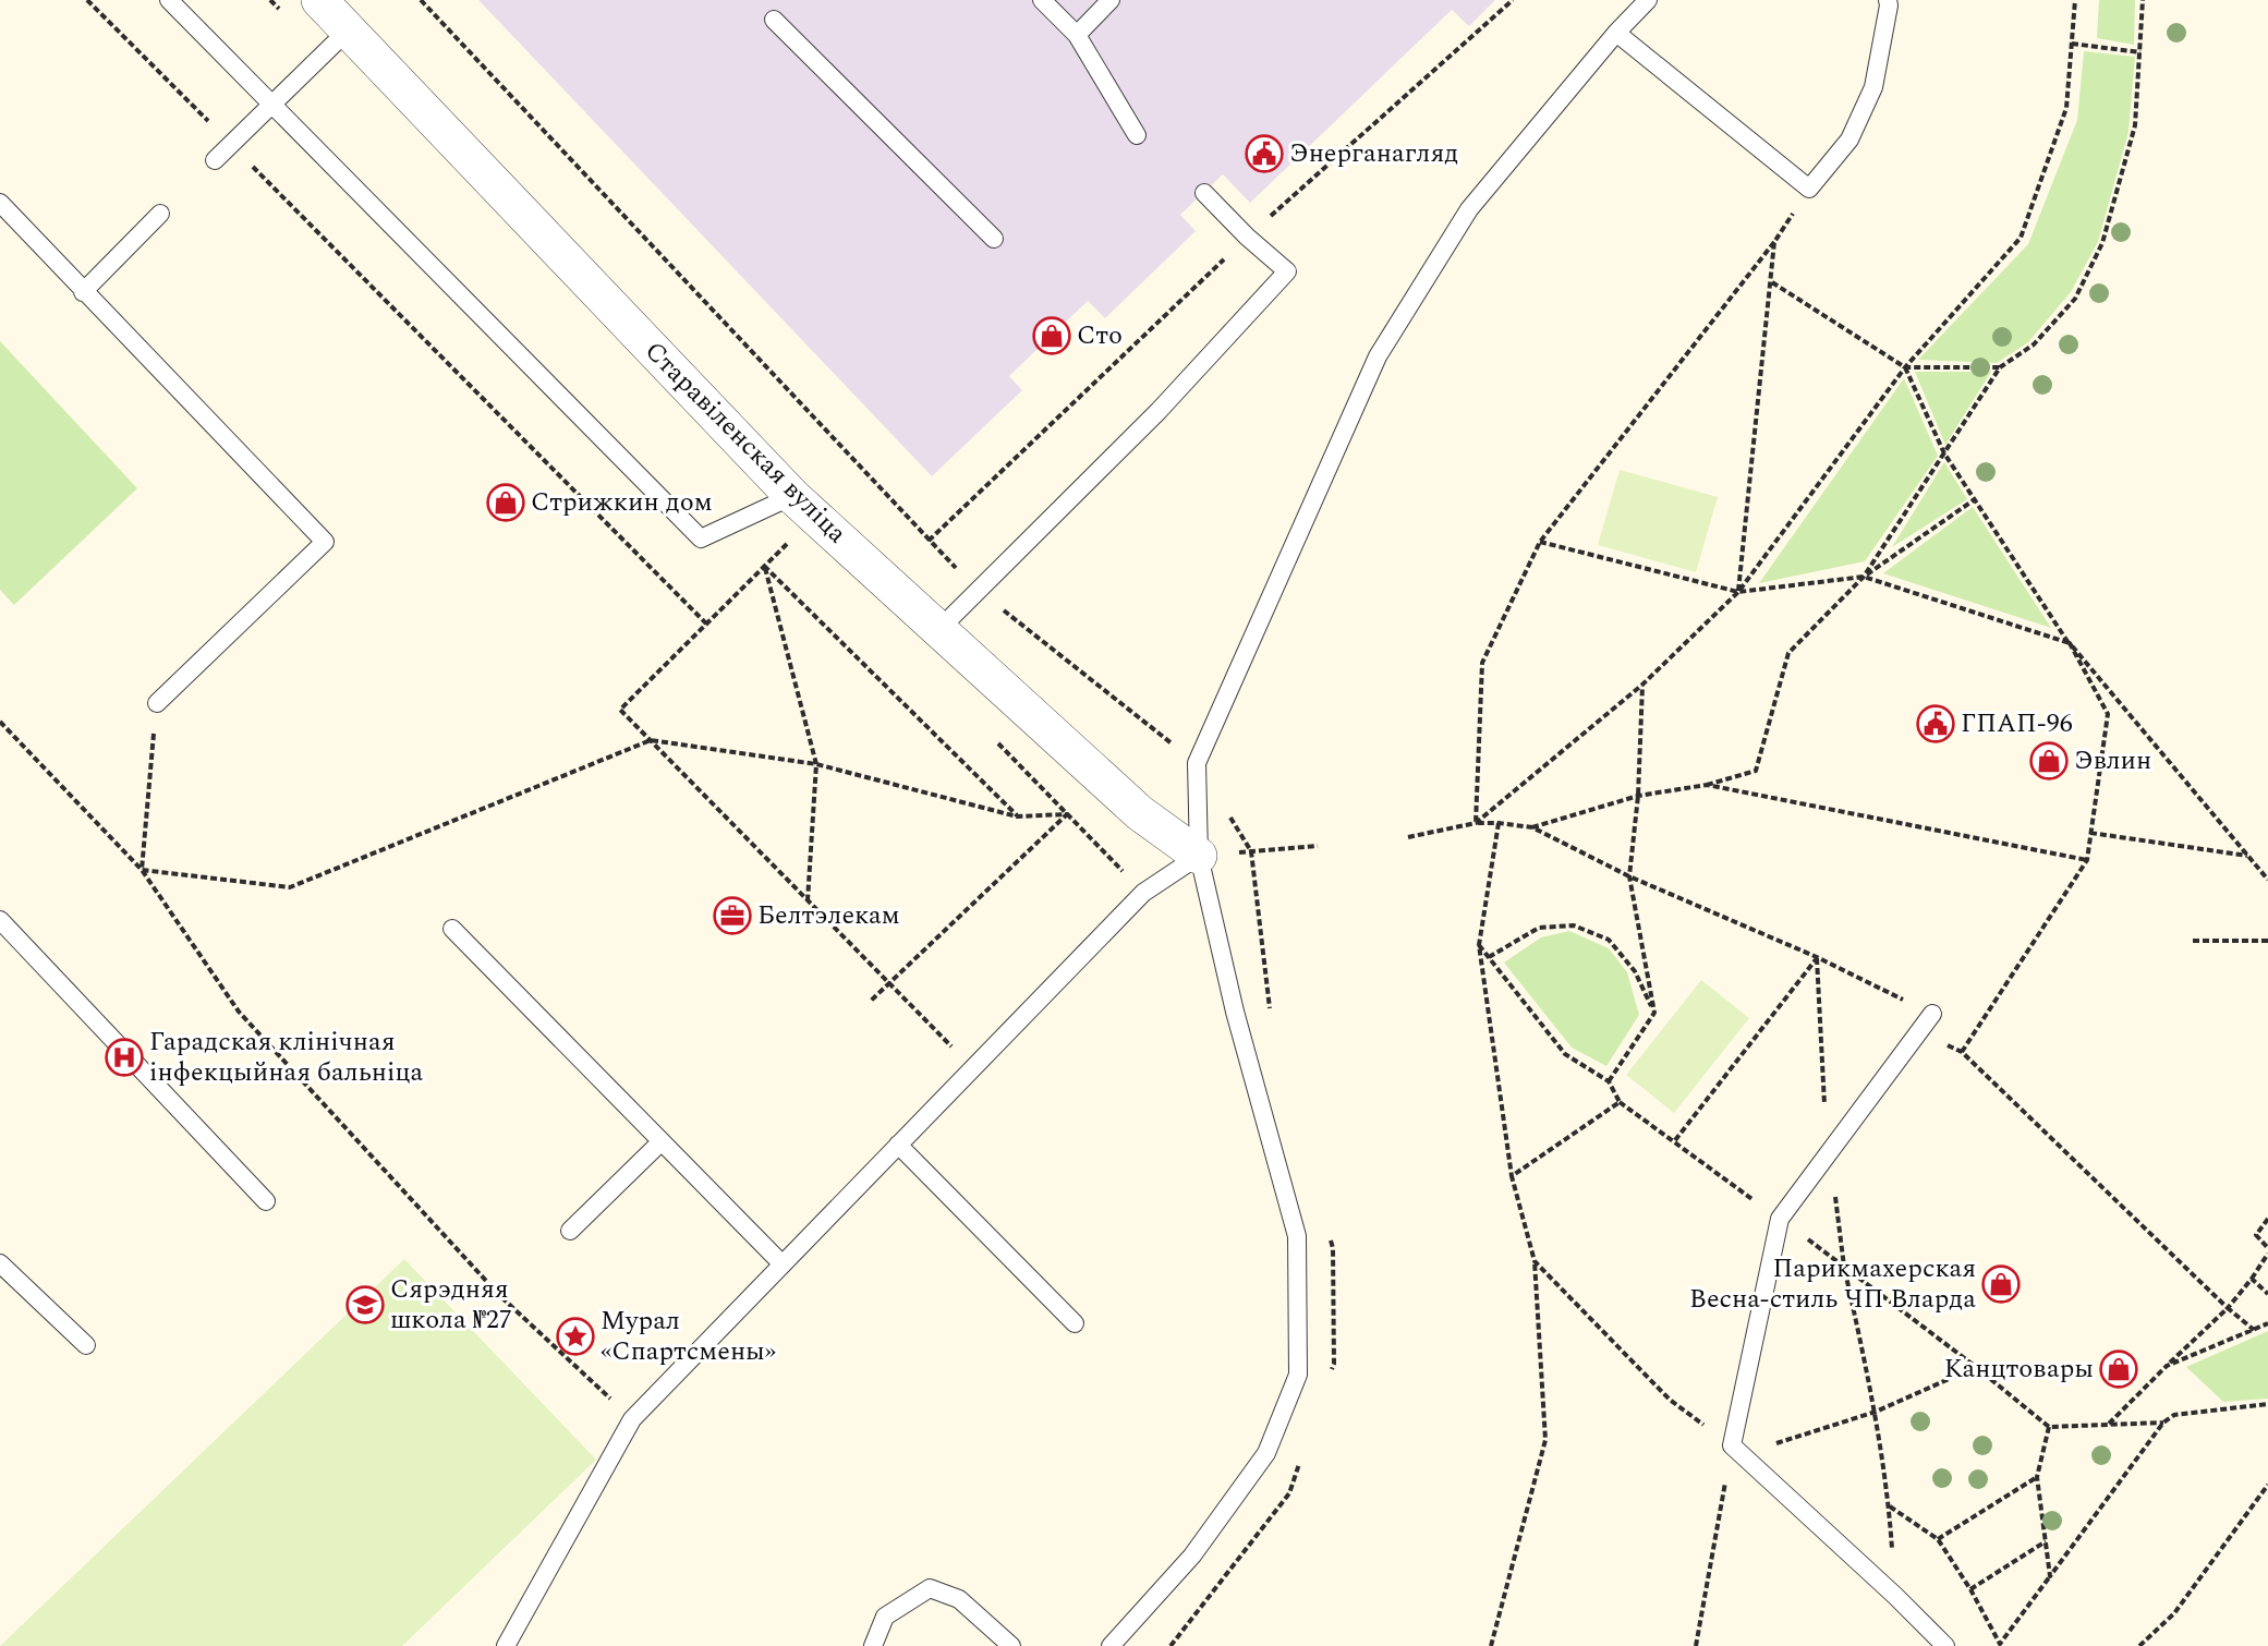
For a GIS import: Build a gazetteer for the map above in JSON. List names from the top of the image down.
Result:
{
  "streets": {
    "street": ["Старавіленская вуліца"]
  },
  "places": {
    "public building": ["Энерганагляд", "ГПАП-96"],
    "shop": [
      "Сто",
      "Стрижкин дом",
      "Эвлин",
      "Парикмахерская Весна-стиль ЧП Вларда",
      "Канцтовары"
    ],
    "office": ["Белтэлекам"],
    "hospital": ["Гарадская клінічная інфекцыйная бальніца"],
    "school or university": ["Сярэдняя школа №27"],
    "place": ["Мурал «Спартсмены»"]
  }
}
